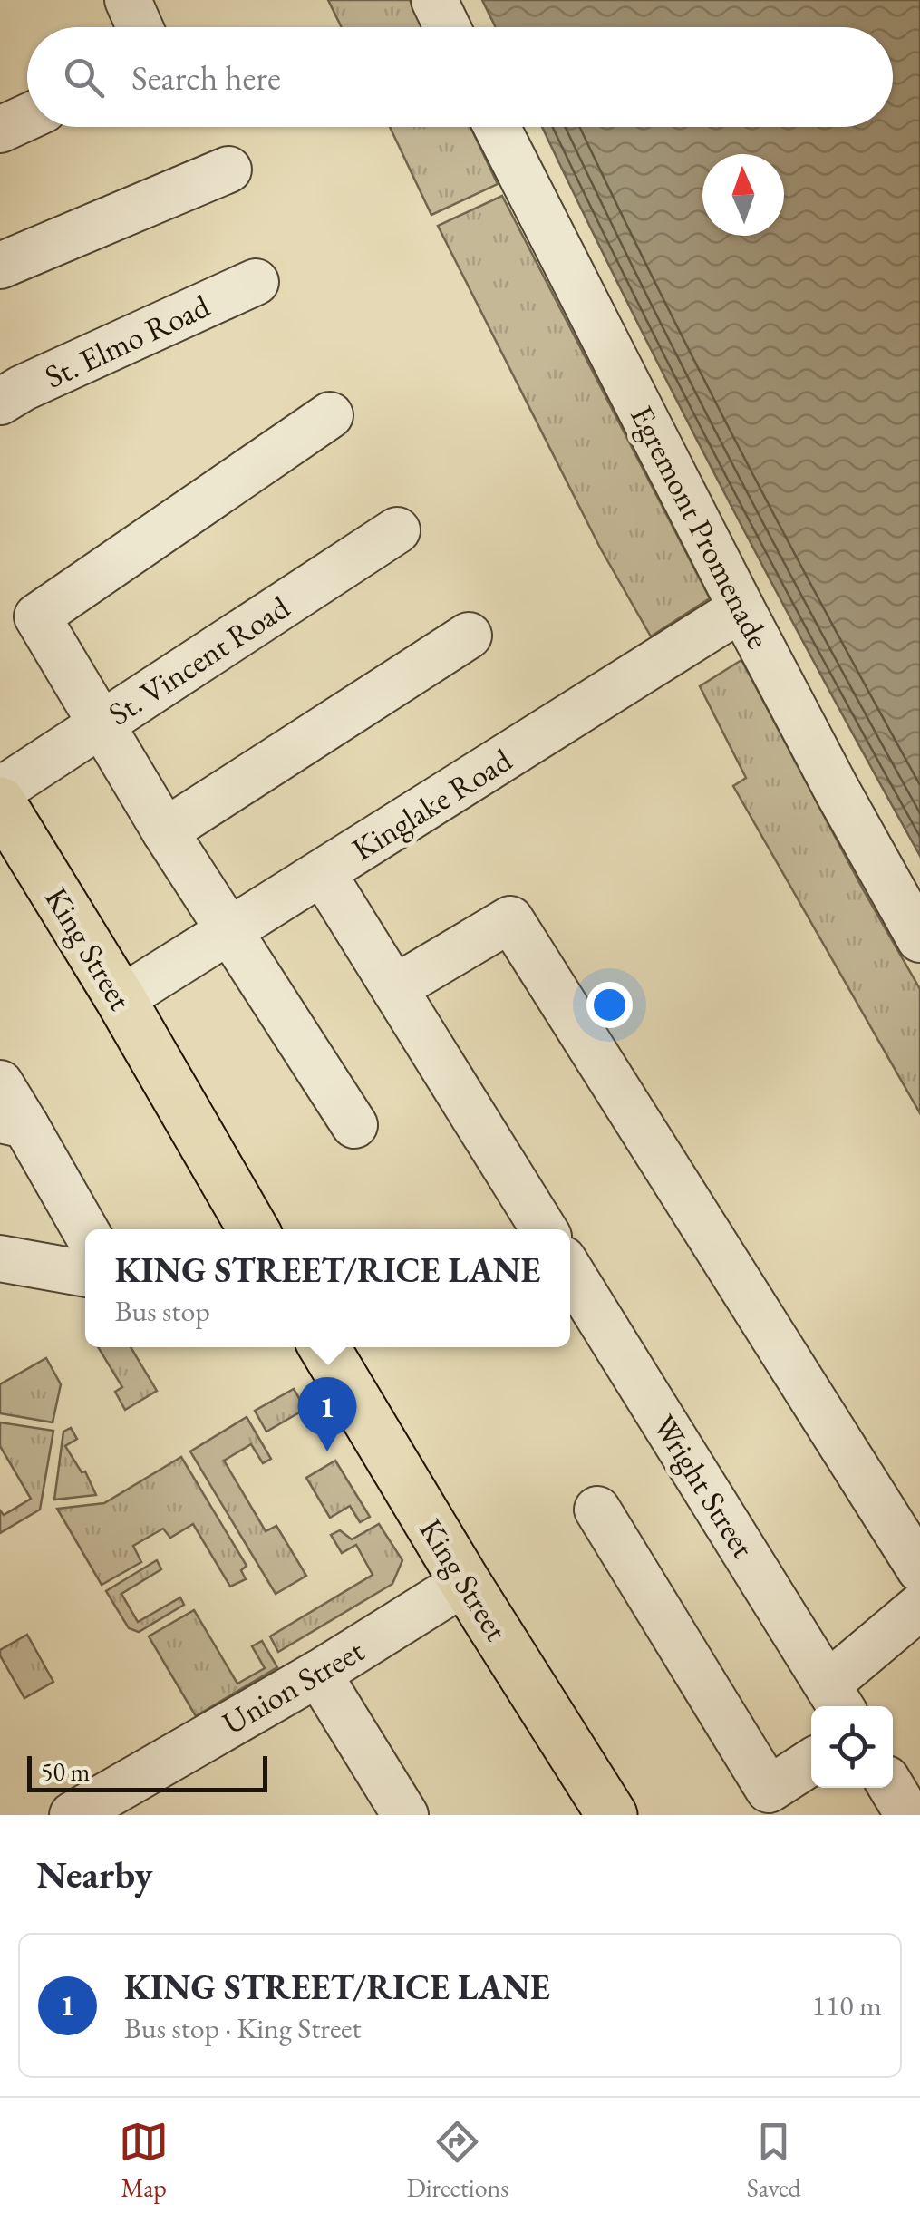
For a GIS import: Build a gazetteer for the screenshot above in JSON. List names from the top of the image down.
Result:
{
  "streets": {
    "main road": ["King Street"],
    "street": [
      "St. Elmo Road",
      "Egremont Promenade",
      "St. Vincent Road",
      "Kinglake Road",
      "Wright Street",
      "Union Street"
    ]
  },
  "crossings": [
    ["Egremont Promenade", "Kinglake Road"],
    ["Kinglake Road", "King Street"],
    ["King Street", "Union Street"]
  ],
  "scale_bar": "50 m",
  "north": "top",
  "page": {
    "search": "Search here",
    "popup": ["KING STREET/RICE LANE", "Bus stop"],
    "pins": "1",
    "scale": "50 m",
    "heading": "Nearby",
    "list": [
      {
        "mark": "1",
        "name": "KING STREET/RICE LANE",
        "note": "Bus stop · King Street",
        "value": "110 m"
      }
    ],
    "nav": ["Map", "Directions", "Saved"]
  }
}
